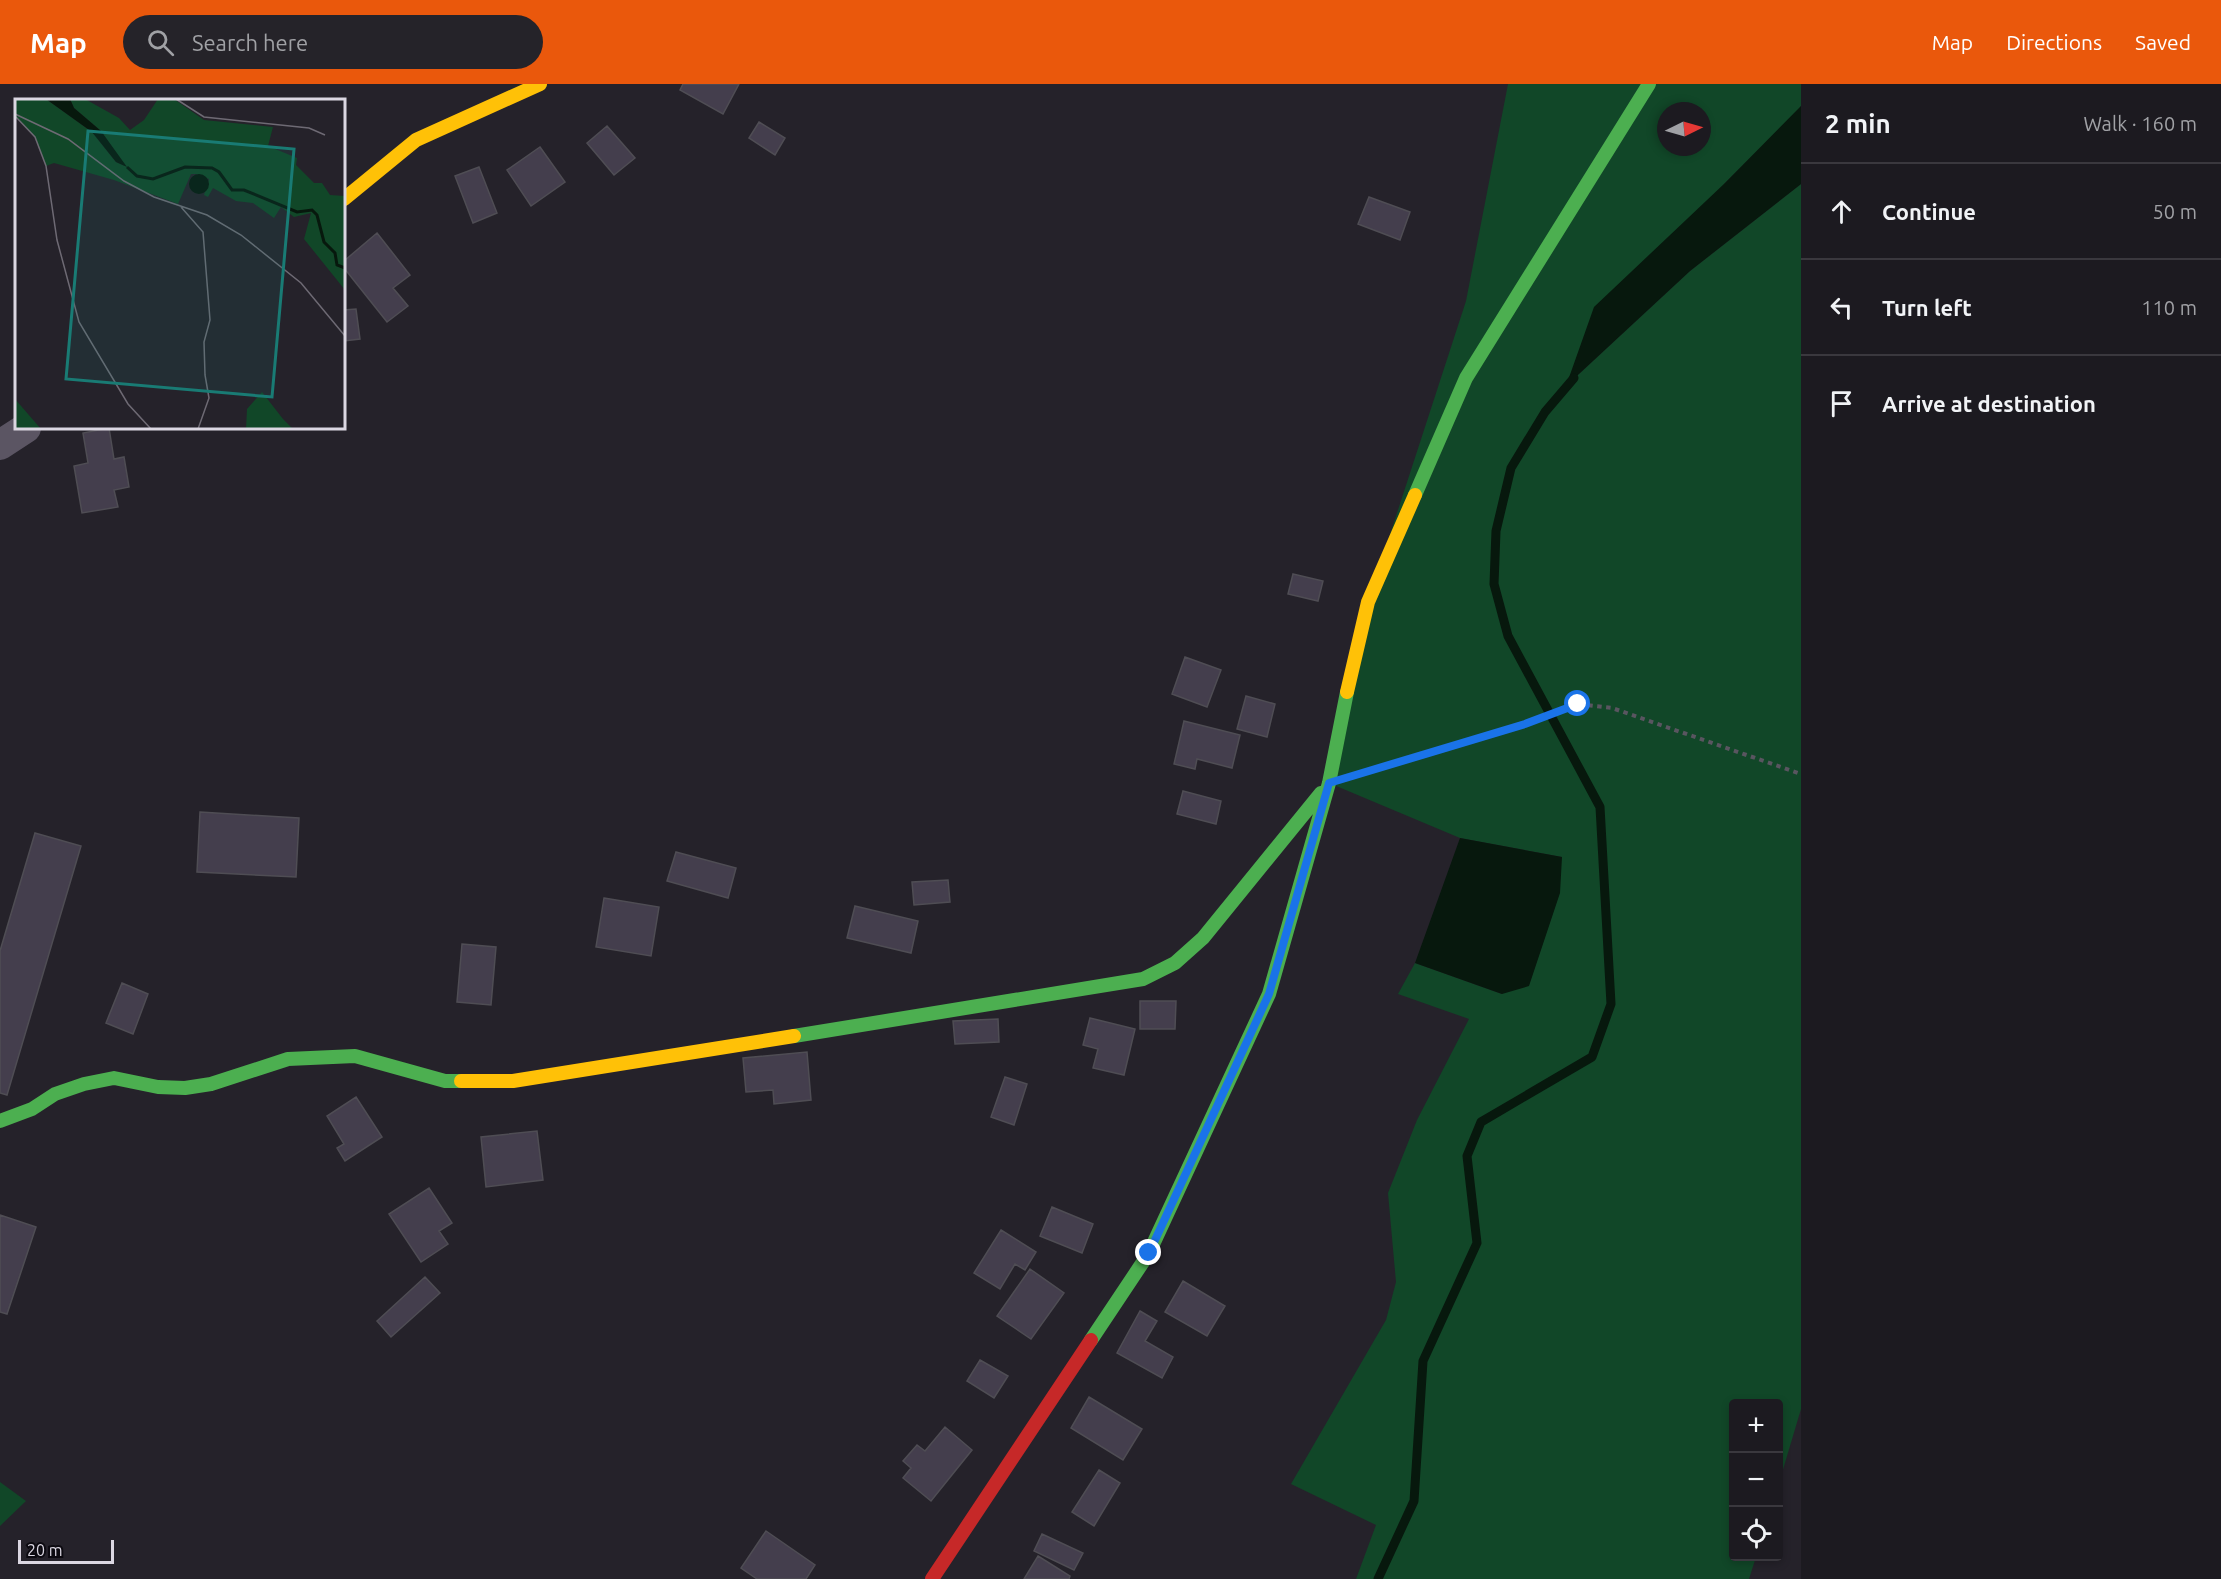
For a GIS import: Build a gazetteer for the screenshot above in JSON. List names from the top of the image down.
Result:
{
  "scale_bar": "20 m",
  "north": "right",
  "page": {
    "header": "Map",
    "search": "Search here",
    "nav": ["Map", "Directions", "Saved"],
    "heading": ["2 min", "Walk · 160 m"],
    "list": [
      ["Continue", "50 m"],
      ["Turn left", "110 m"],
      "Arrive at destination"
    ],
    "map_buttons": ["+", "−"],
    "scale": "20 m"
  }
}
